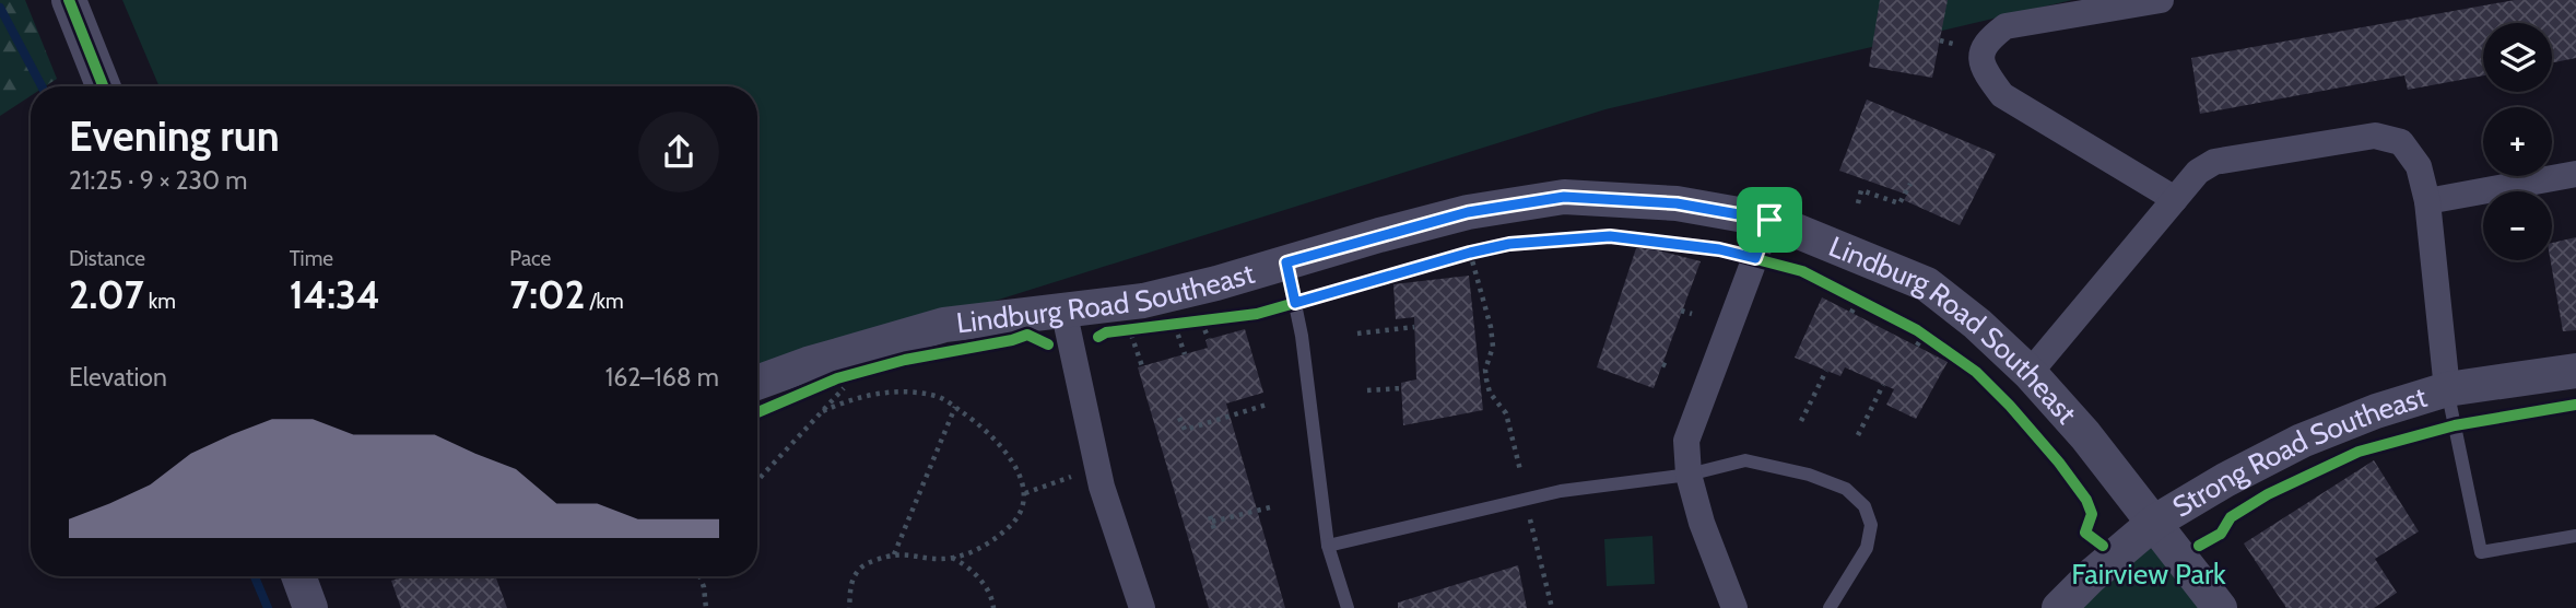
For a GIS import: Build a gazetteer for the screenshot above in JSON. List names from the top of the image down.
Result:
{
  "streets": {
    "street": ["Lindburg Road Southeast", "Strong Road Southeast"]
  },
  "crossings": [
    ["Lindburg Road Southeast", "Strong Road Southeast"]
  ],
  "parks": ["Fairview Park"],
  "page": {
    "map_buttons": ["+", "−"],
    "heading": ["Evening run", "21:25 · 9 × 230 m"],
    "stats": [
      ["Distance", "2.07 km"],
      ["Time", "14:34"],
      ["Pace", "7:02 /km"]
    ],
    "chart": ["Elevation", "162–168 m"]
  }
}
